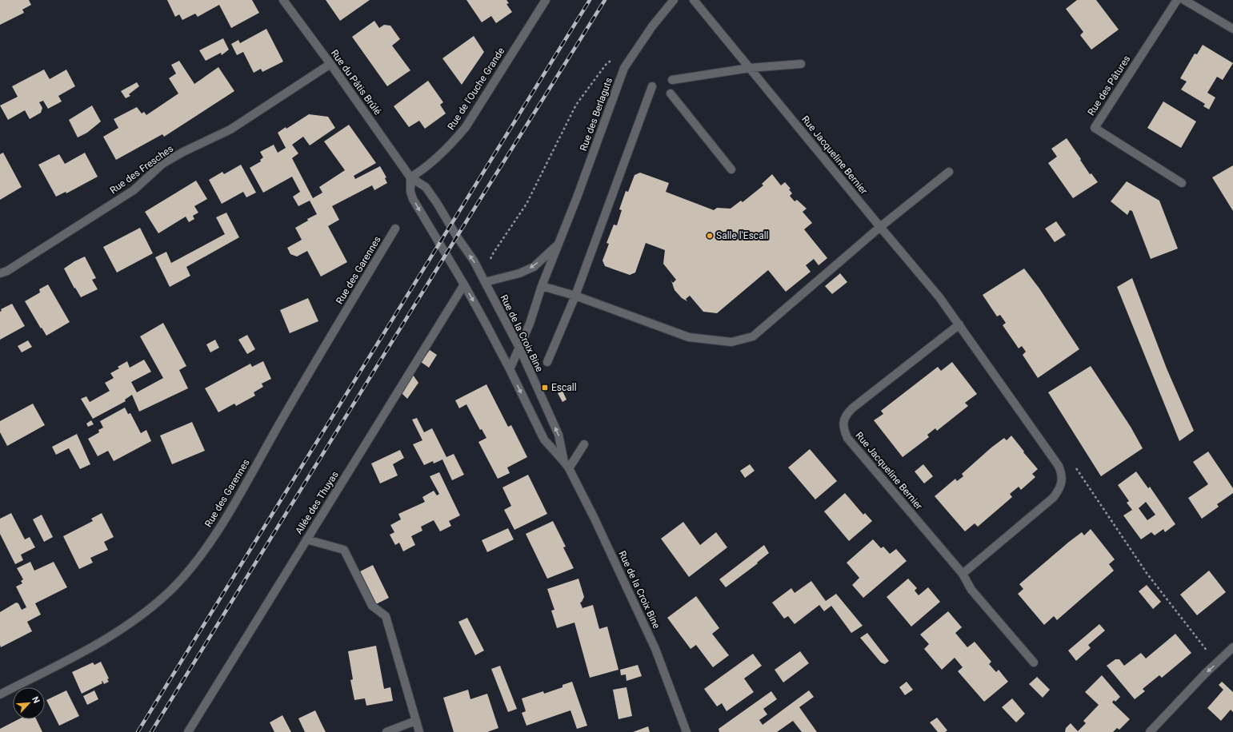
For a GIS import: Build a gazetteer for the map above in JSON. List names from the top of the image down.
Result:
{
  "streets": {
    "street": [
      "Rue du Pâtis Brûlé",
      "Rue des Pâtures",
      "Rue de l'Ouche Grande",
      "Rue des Berlaguts",
      "Rue Jacqueline Bernier",
      "Rue des Fresches",
      "Rue des Garennes",
      "Rue de la Croix Bine",
      "Allée des Thuyas"
    ]
  },
  "crossings": [
    ["Rue du Pâtis Brûlé", "Rue de l'Ouche Grande"],
    ["Rue du Pâtis Brûlé", "Rue des Fresches"],
    ["Rue du Pâtis Brûlé", "Rue de la Croix Bine"],
    ["Rue de l'Ouche Grande", "Rue de la Croix Bine"],
    ["Rue des Berlaguts", "Rue de la Croix Bine"],
    ["Rue de la Croix Bine", "Allée des Thuyas"]
  ],
  "places": {
    "other": ["Salle l'Escall"],
    "transit": ["Escall"]
  },
  "north": "top right"
}
